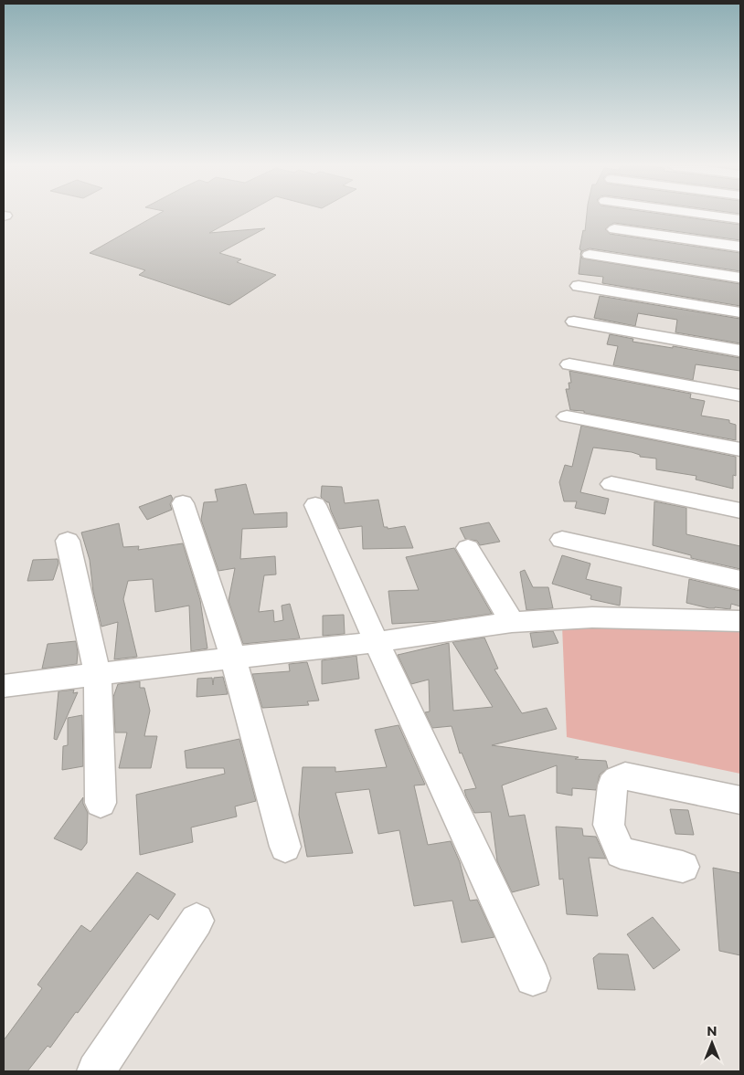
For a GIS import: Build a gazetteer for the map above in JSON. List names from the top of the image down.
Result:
{
  "north": "top"
}
